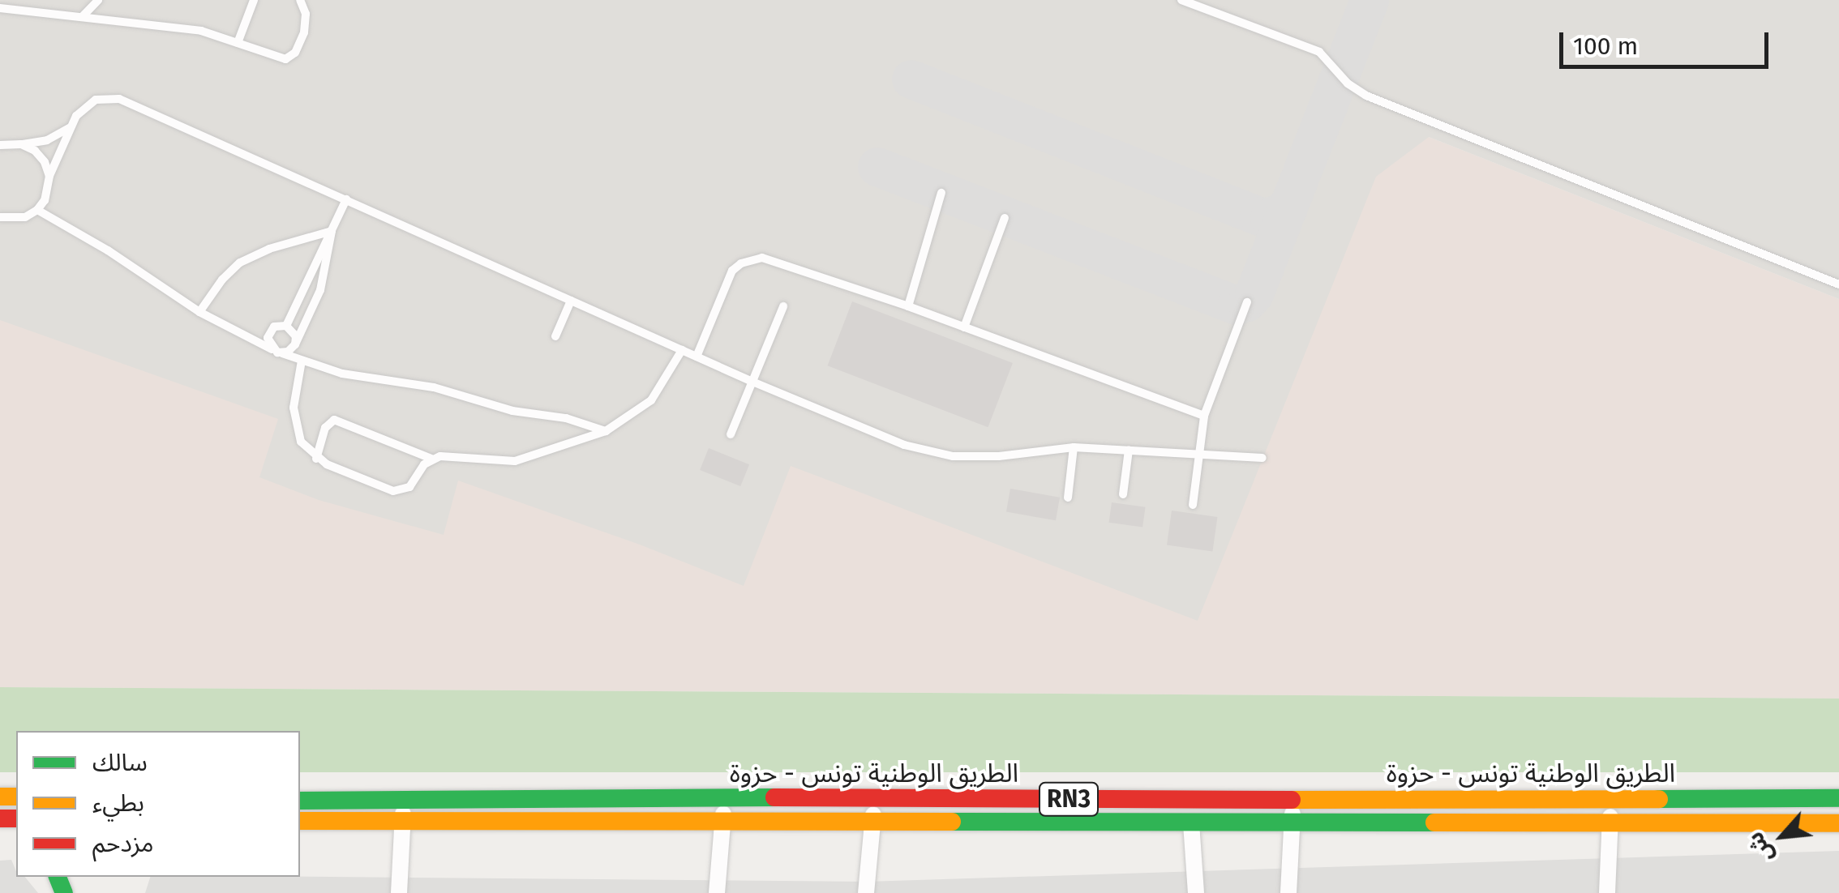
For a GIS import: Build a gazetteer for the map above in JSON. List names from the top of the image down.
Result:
{
  "streets": {
    "main road": ["الطريق الوطنية تونس - حزوة", "RN3"]
  },
  "legend": ["سالك", "بطيء", "مزدحم"],
  "scale_bar": "100 m",
  "north": "bottom left"
}
